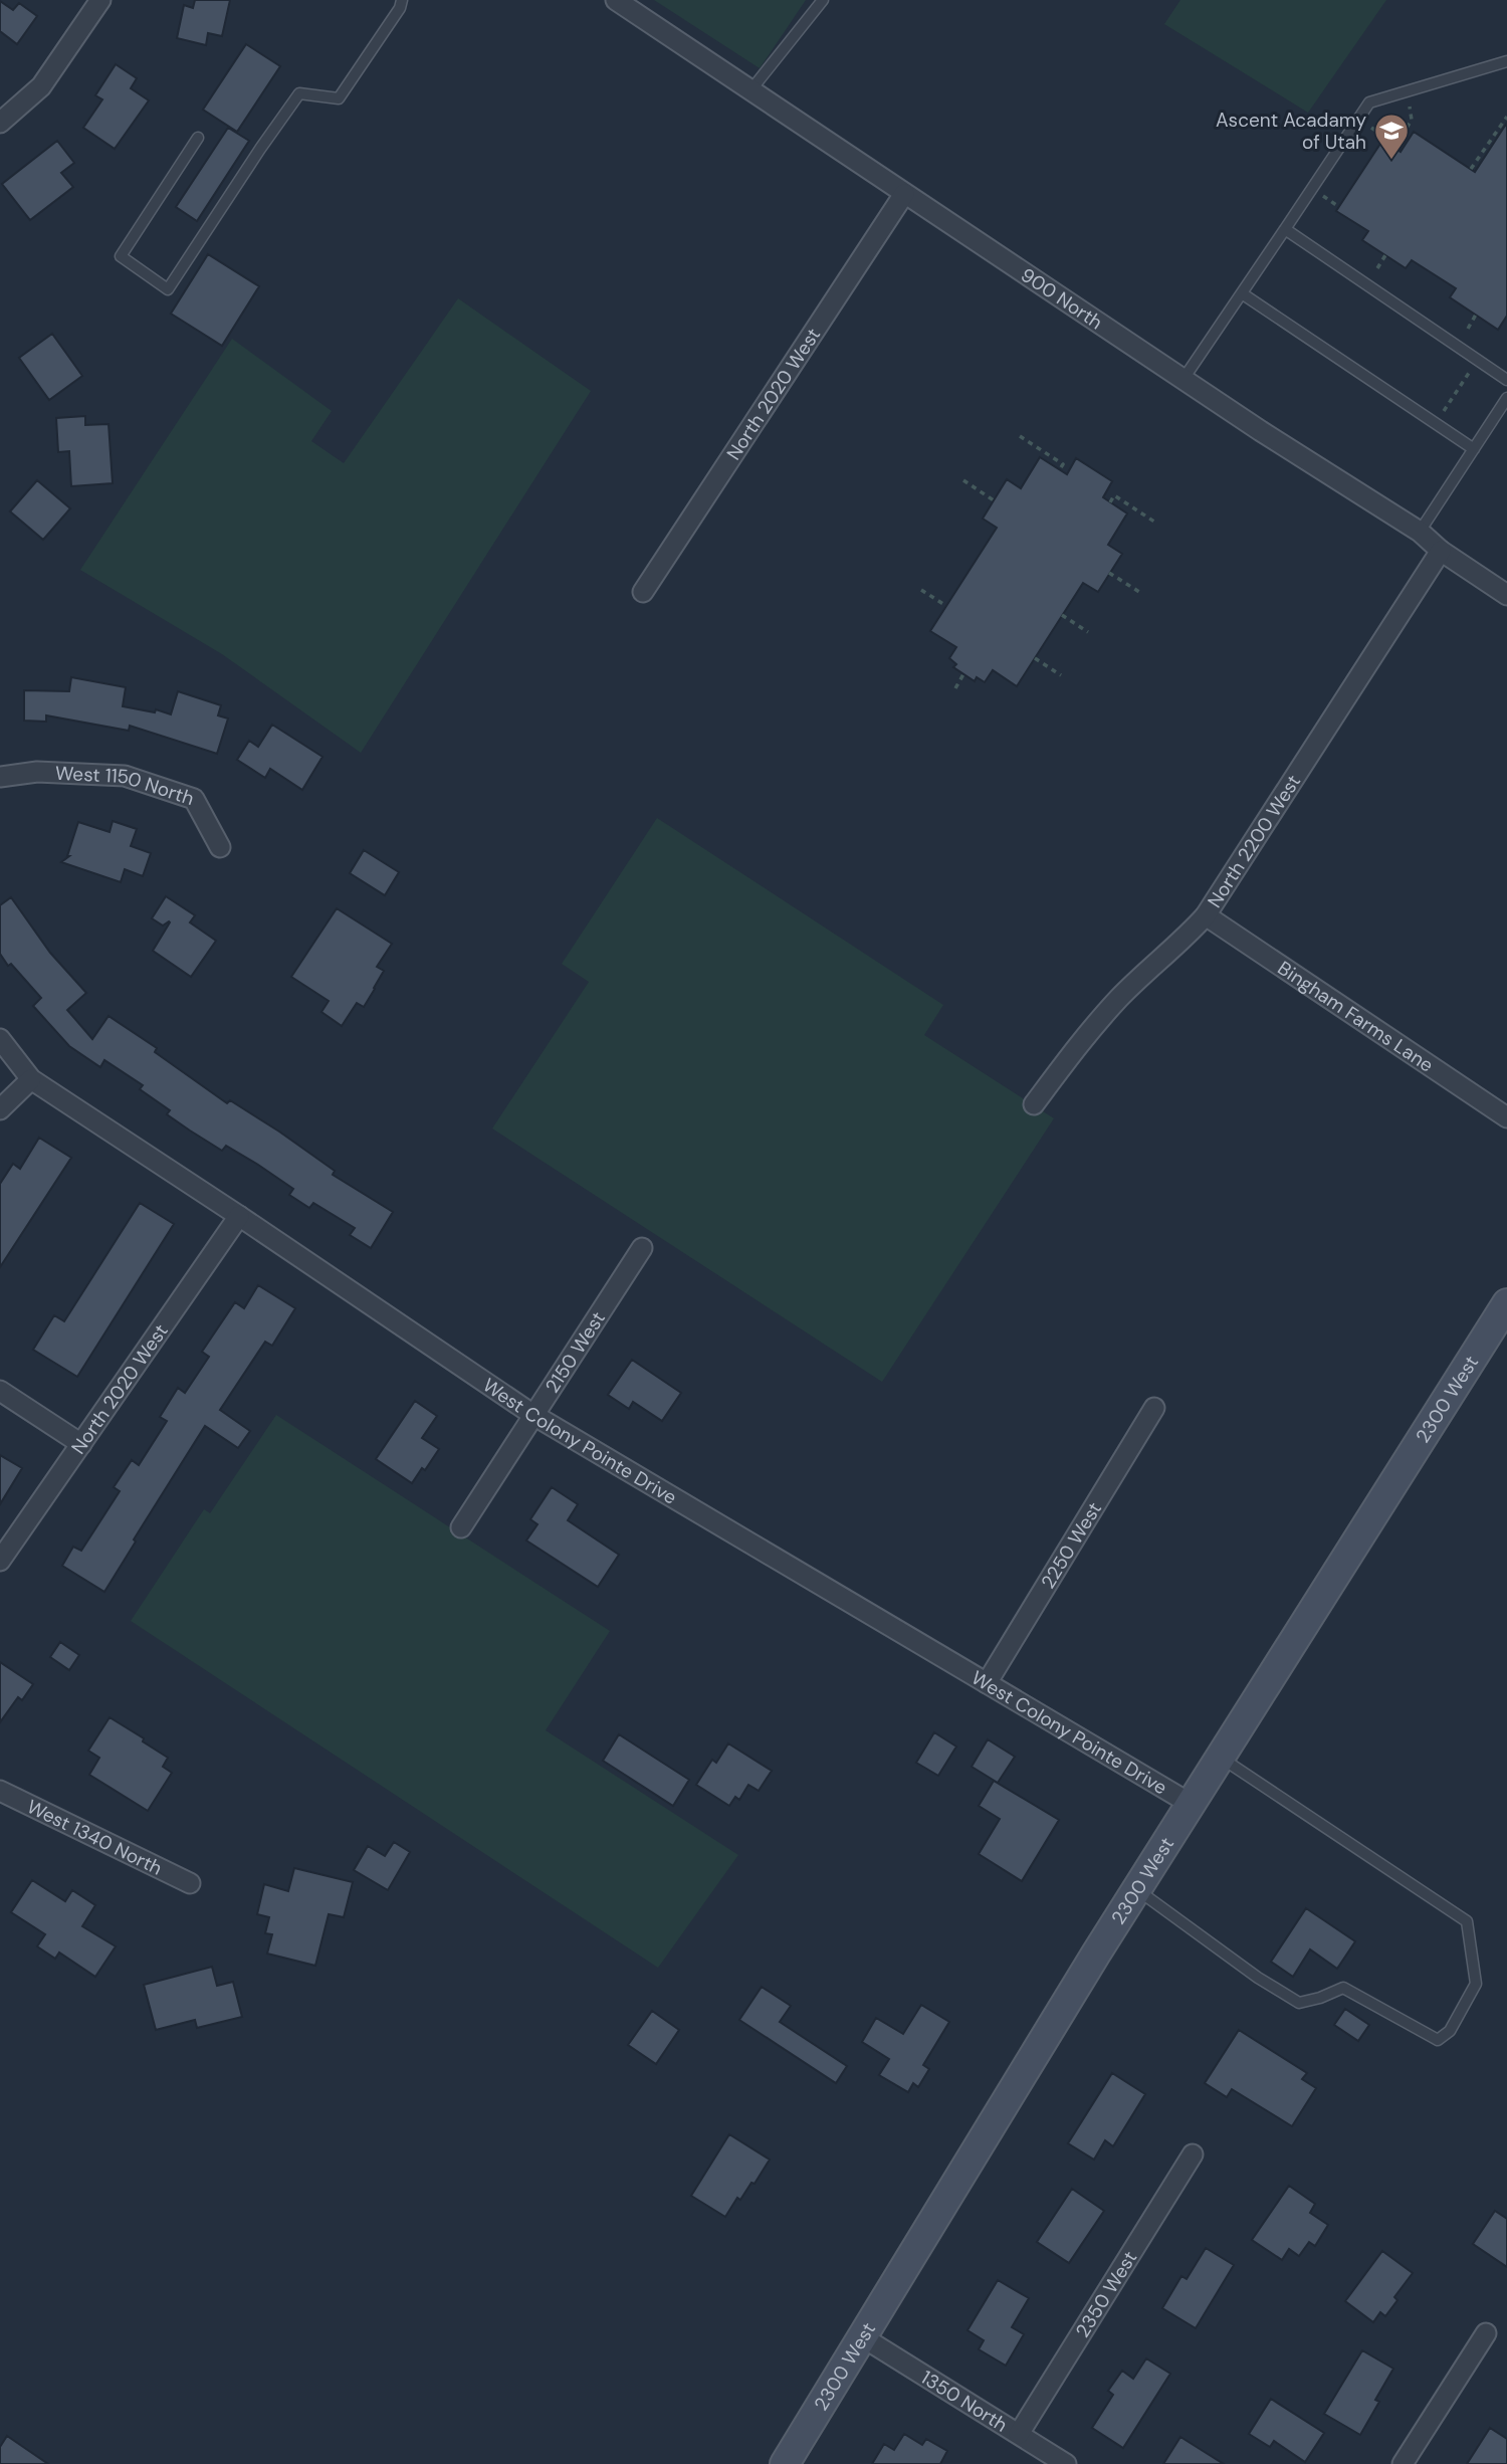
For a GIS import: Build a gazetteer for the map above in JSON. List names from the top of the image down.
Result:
{
  "streets": {
    "main road": ["2300 West"],
    "street": [
      "900 North",
      "North 2020 West",
      "West 1150 North",
      "North 2200 West",
      "Bingham Farms Lane",
      "2150 West",
      "West Colony Pointe Drive",
      "2250 West",
      "West 1340 North",
      "2350 West",
      "1350 North"
    ]
  },
  "crossings": [
    ["900 North", "North 2020 West"],
    ["900 North", "North 2200 West"],
    ["North 2020 West", "West Colony Pointe Drive"],
    ["North 2200 West", "Bingham Farms Lane"],
    ["2150 West", "West Colony Pointe Drive"],
    ["2300 West", "West Colony Pointe Drive"],
    ["2300 West", "1350 North"],
    ["West Colony Pointe Drive", "2250 West"],
    ["2350 West", "1350 North"]
  ],
  "places": {
    "school or university": ["Ascent Acadamy of Utah"]
  }
}
